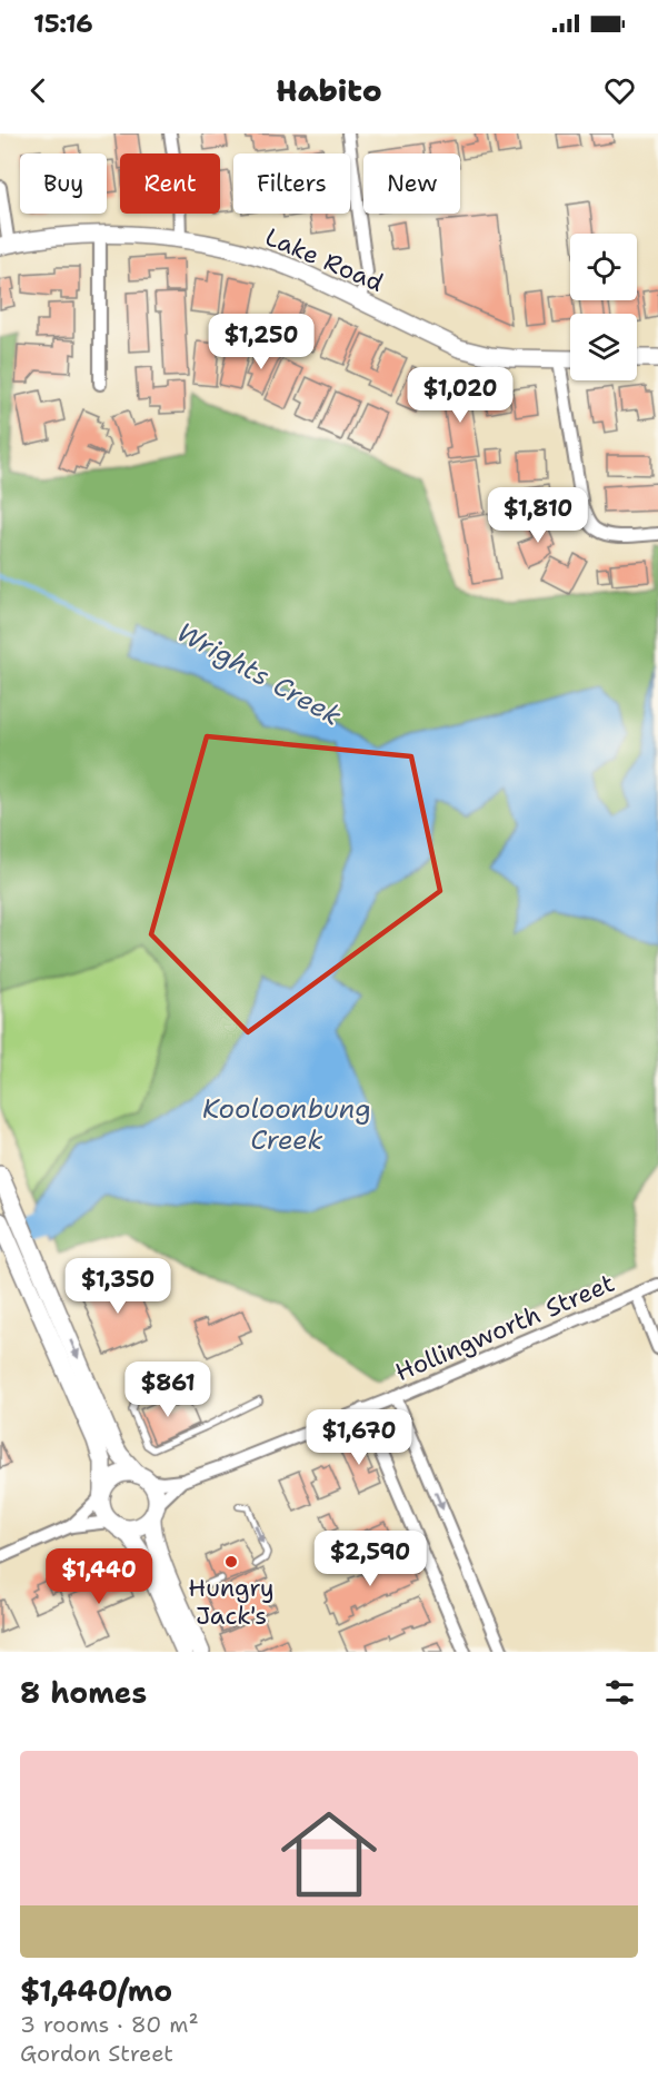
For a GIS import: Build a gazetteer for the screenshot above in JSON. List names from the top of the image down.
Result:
{
  "streets": {
    "main road": ["Lake Road"],
    "street": ["Hollingworth Street"]
  },
  "water": ["Wrights Creek", "Kooloonbung Creek"],
  "places": ["Hungry Jack's"],
  "page": {
    "status": "15:16",
    "header": "Habito",
    "chip": [
      "Buy",
      "Rent",
      "Filters",
      "New"
    ],
    "price": [
      "$1,250",
      "$1,020",
      "$1,810",
      "$1,350",
      "$861",
      "$1,670",
      "$2,590",
      "$1,440"
    ],
    "heading": "8 homes",
    "list": [
      {
        "name": "$1,440/mo",
        "note": "3 rooms · 80 m² · Gordon Street"
      }
    ]
  }
}
